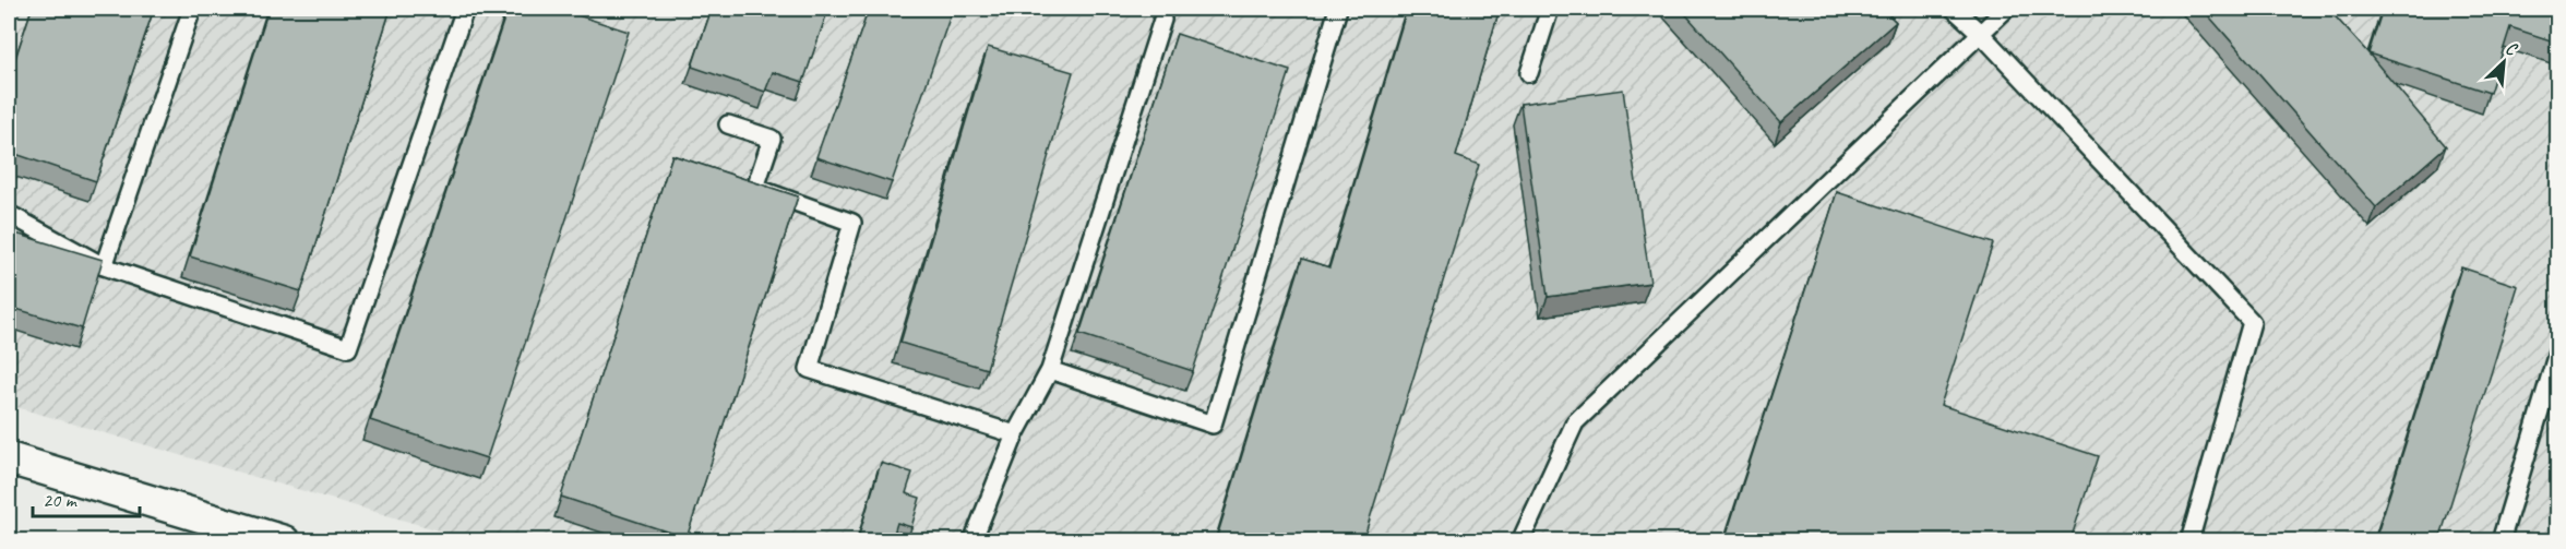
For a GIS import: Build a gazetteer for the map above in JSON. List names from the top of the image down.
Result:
{
  "scale_bar": "20 m",
  "north": "top right"
}
